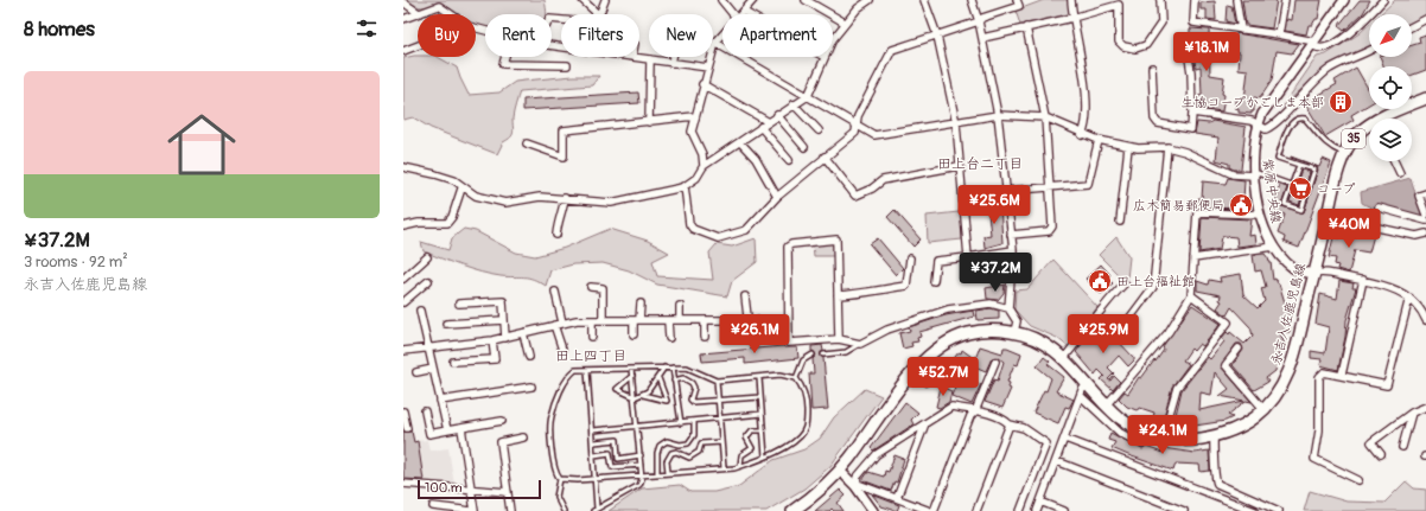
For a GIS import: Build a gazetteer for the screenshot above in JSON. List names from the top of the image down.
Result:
{
  "streets": {
    "main road": ["35", "永吉入佐鹿児島線"],
    "street": ["紫原中央線"]
  },
  "crossings": [
    ["紫原中央線", "永吉入佐鹿児島線"]
  ],
  "districts": ["田上台二丁目", "田上四丁目"],
  "places": {
    "building": ["生協コープかごしま本部"],
    "supermarket": ["コープ"],
    "public building": ["広木簡易郵便局", "田上台福祉館"]
  },
  "scale_bar": "100 m",
  "north": "bottom left",
  "page": {
    "heading": "8 homes",
    "chip": [
      "Buy",
      "Rent",
      "Filters",
      "New",
      "Apartment"
    ],
    "price": [
      "¥18.1M",
      "¥25.6M",
      "¥40M",
      "¥37.2M",
      "¥26.1M",
      "¥25.9M",
      "¥52.7M",
      "¥24.1M"
    ],
    "list": [
      {
        "name": "¥37.2M",
        "note": "3 rooms · 92 m² · 永吉入佐鹿児島線"
      }
    ],
    "scale": "100 m"
  }
}
